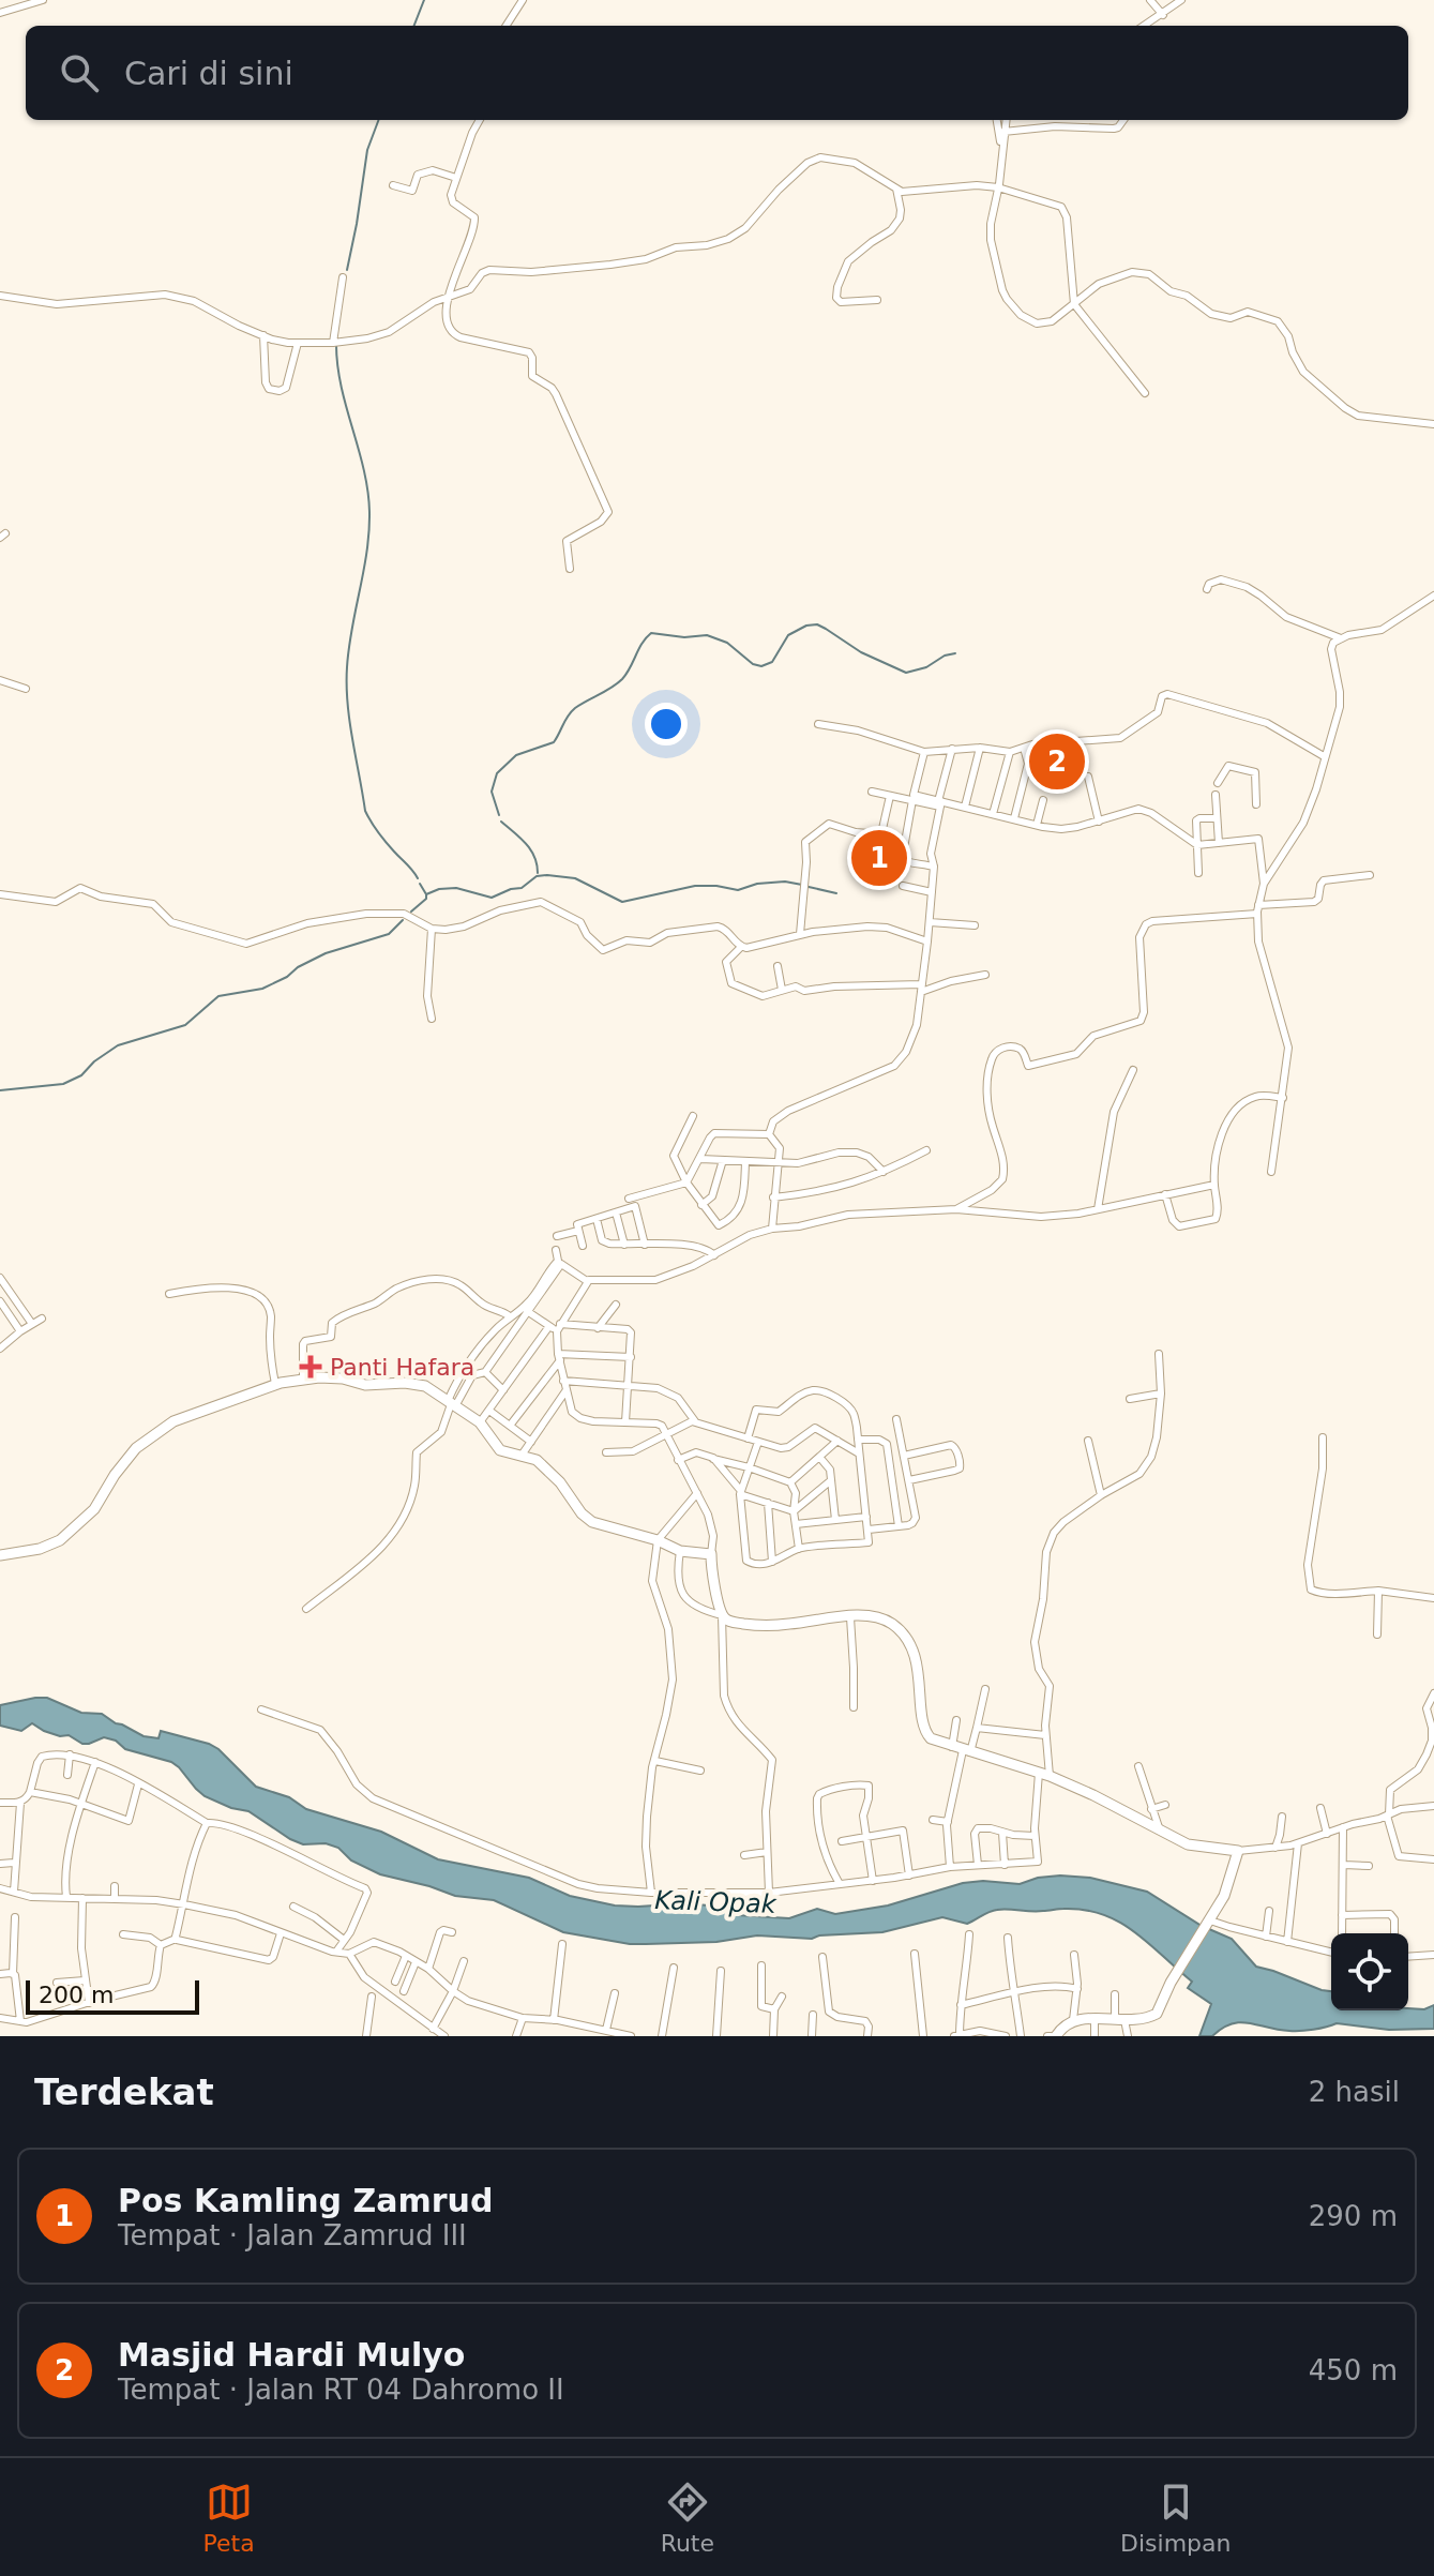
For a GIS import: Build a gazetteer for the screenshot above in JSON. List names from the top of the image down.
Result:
{
  "water": ["Kali Opak"],
  "places": {
    "health": ["Panti Hafara"]
  },
  "scale_bar": "200 m",
  "page": {
    "search": "Cari di sini",
    "pins": ["2", "1"],
    "scale": "200 m",
    "heading": ["Terdekat", "2 hasil"],
    "list": [
      {
        "mark": "1",
        "name": "Pos Kamling Zamrud",
        "note": "Tempat · Jalan Zamrud III",
        "value": "290 m"
      },
      {
        "mark": "2",
        "name": "Masjid Hardi Mulyo",
        "note": "Tempat · Jalan RT 04 Dahromo II",
        "value": "450 m"
      }
    ],
    "nav": ["Peta", "Rute", "Disimpan"]
  }
}
